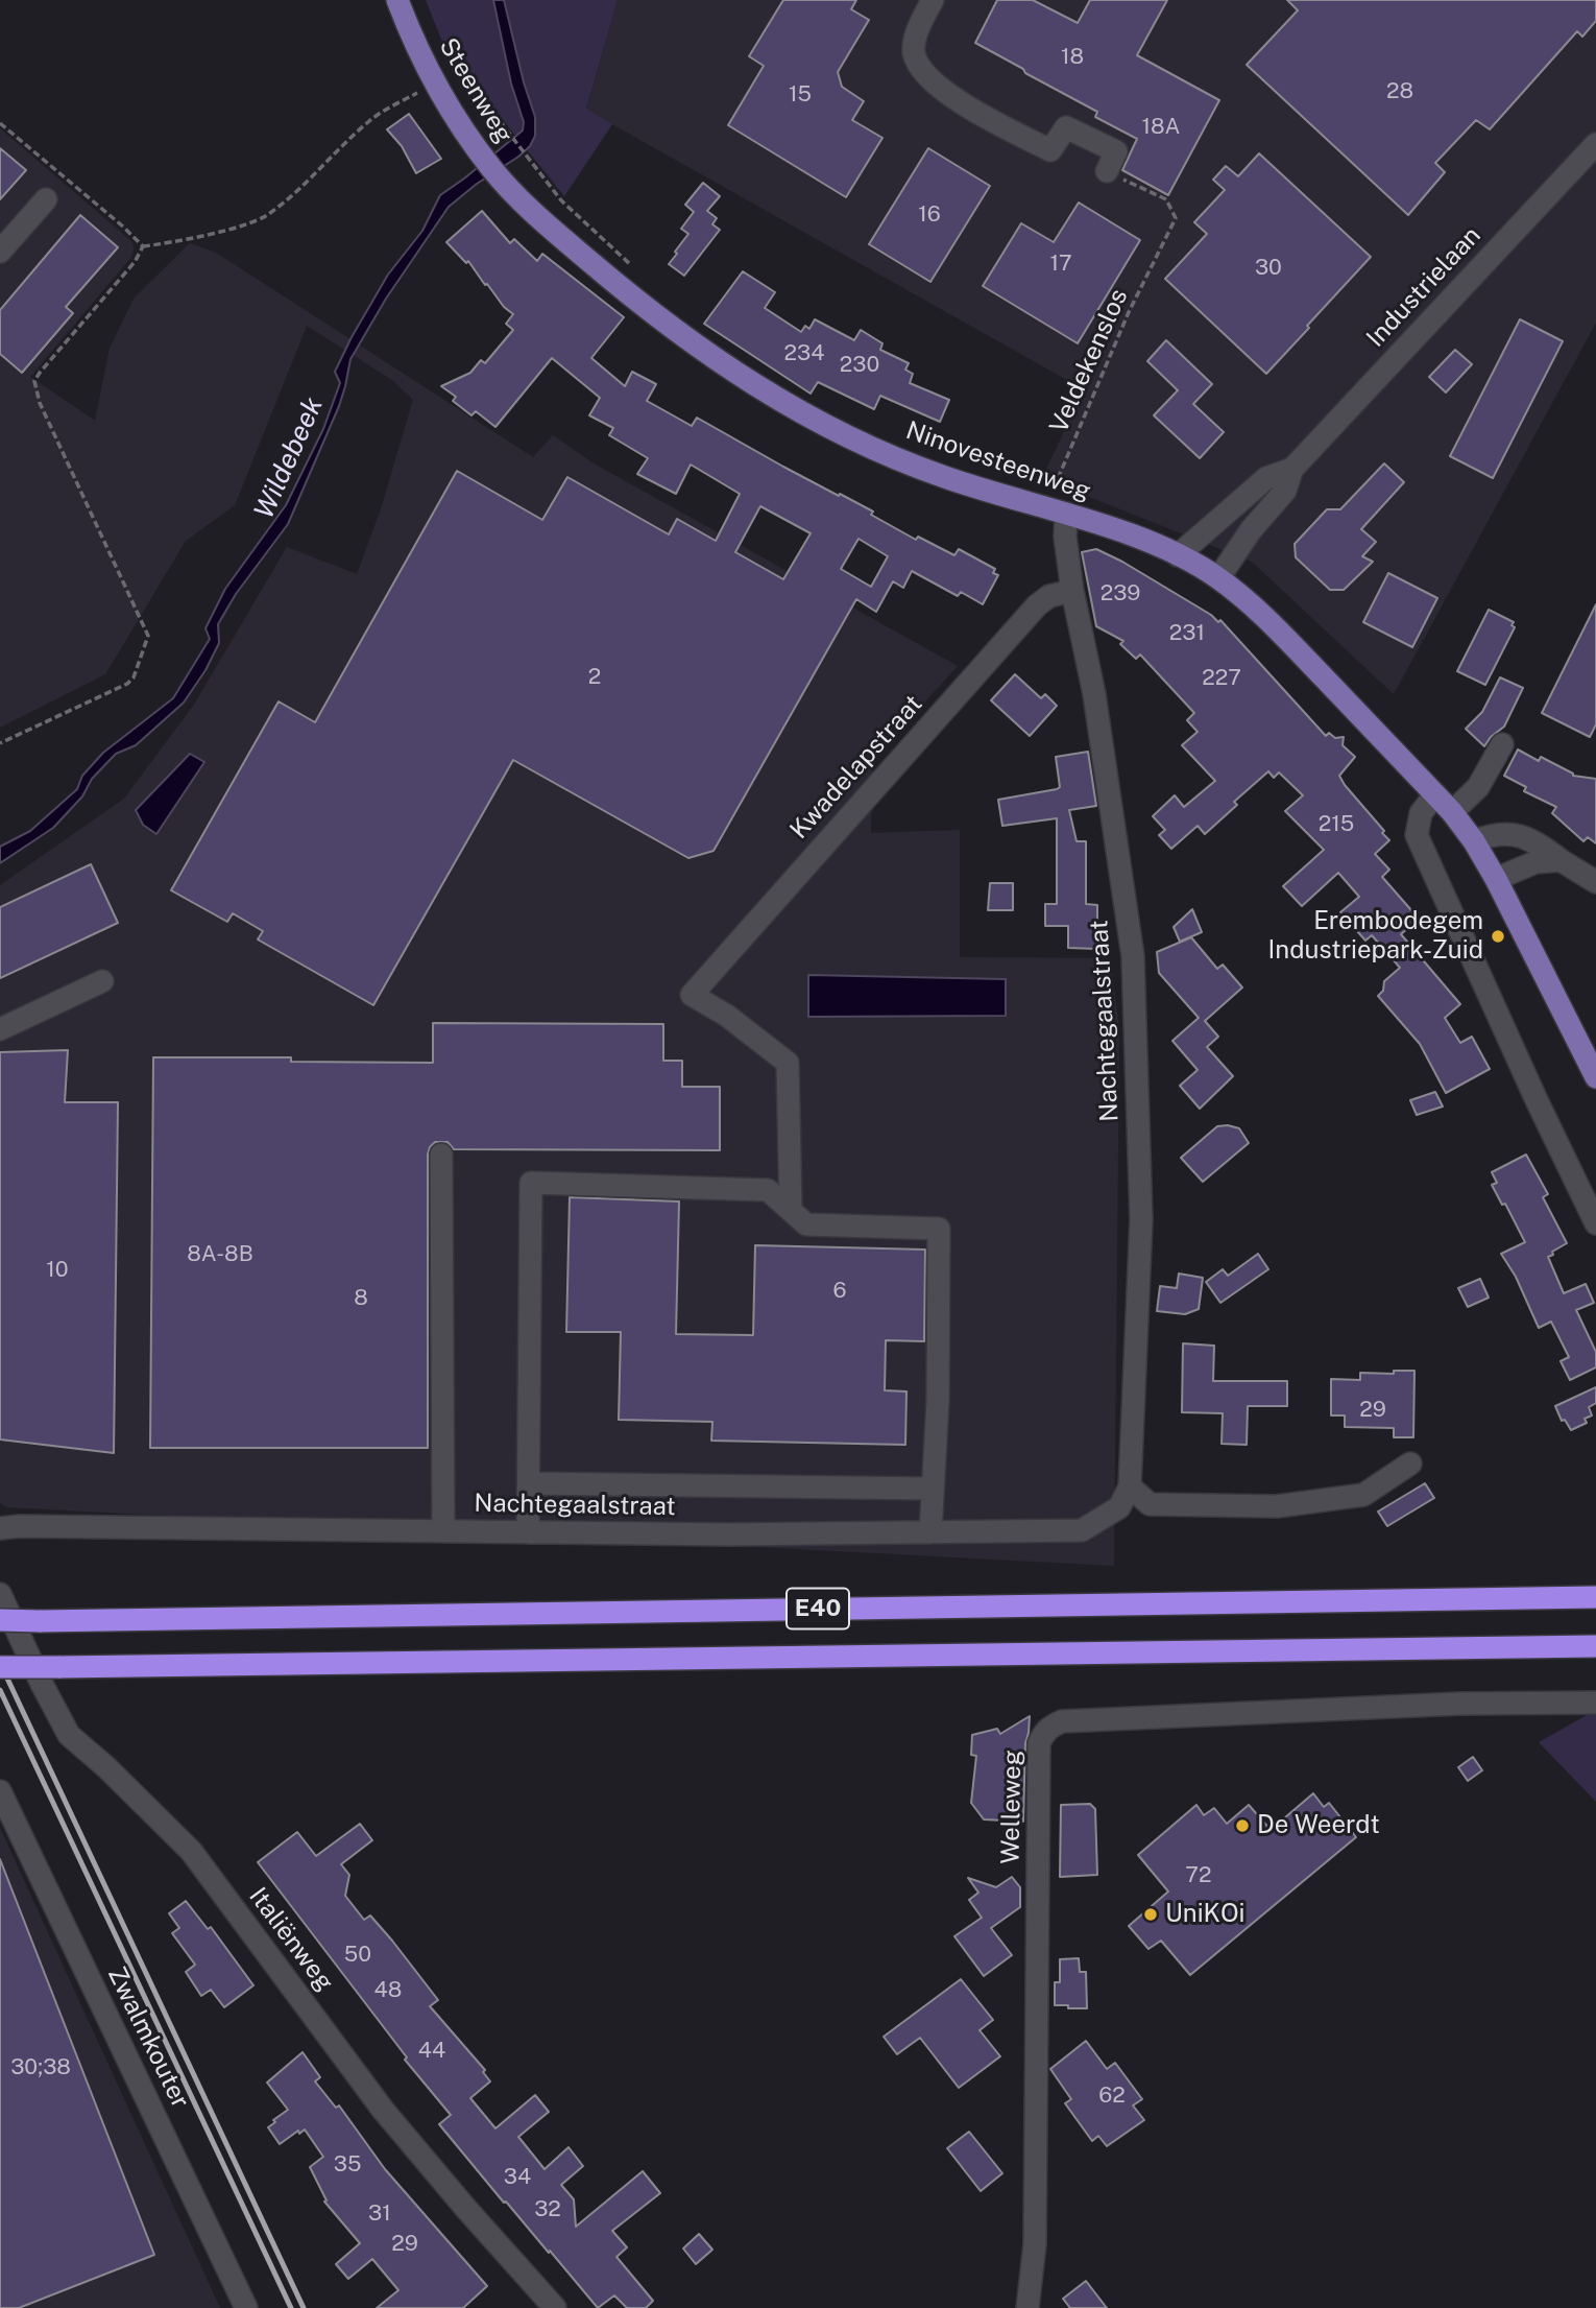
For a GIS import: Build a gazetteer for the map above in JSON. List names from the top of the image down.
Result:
{
  "streets": {
    "highway": ["E40"],
    "main road": ["Steenweg", "Ninovesteenweg"],
    "street": [
      "Industrielaan",
      "Kwadelapstraat",
      "Nachtegaalstraat",
      "Welleweg",
      "Italiënweg",
      "Zwalmkouter"
    ],
    "path": ["Veldekenslos"]
  },
  "crossings": [
    ["Steenweg", "Ninovesteenweg"],
    ["Industrielaan", "Ninovesteenweg"],
    ["Veldekenslos", "Ninovesteenweg"],
    ["Veldekenslos", "Nachtegaalstraat"],
    ["Ninovesteenweg", "Nachtegaalstraat"],
    ["Kwadelapstraat", "Nachtegaalstraat"]
  ],
  "water": ["Wildebeek"],
  "places": ["Erembodegem Industriepark-Zuid", "De Weerdt", "UniKOi"],
  "house_numbers": [
    "18",
    "28",
    "15",
    "18A",
    "16",
    "17",
    "30",
    "234",
    "230",
    "239",
    "231",
    "2",
    "227",
    "215",
    "8A-8B",
    "10",
    "6",
    "8",
    "29",
    "72",
    "50",
    "48",
    "44",
    "30;38",
    "62",
    "35",
    "34",
    "32",
    "31",
    "29"
  ]
}
